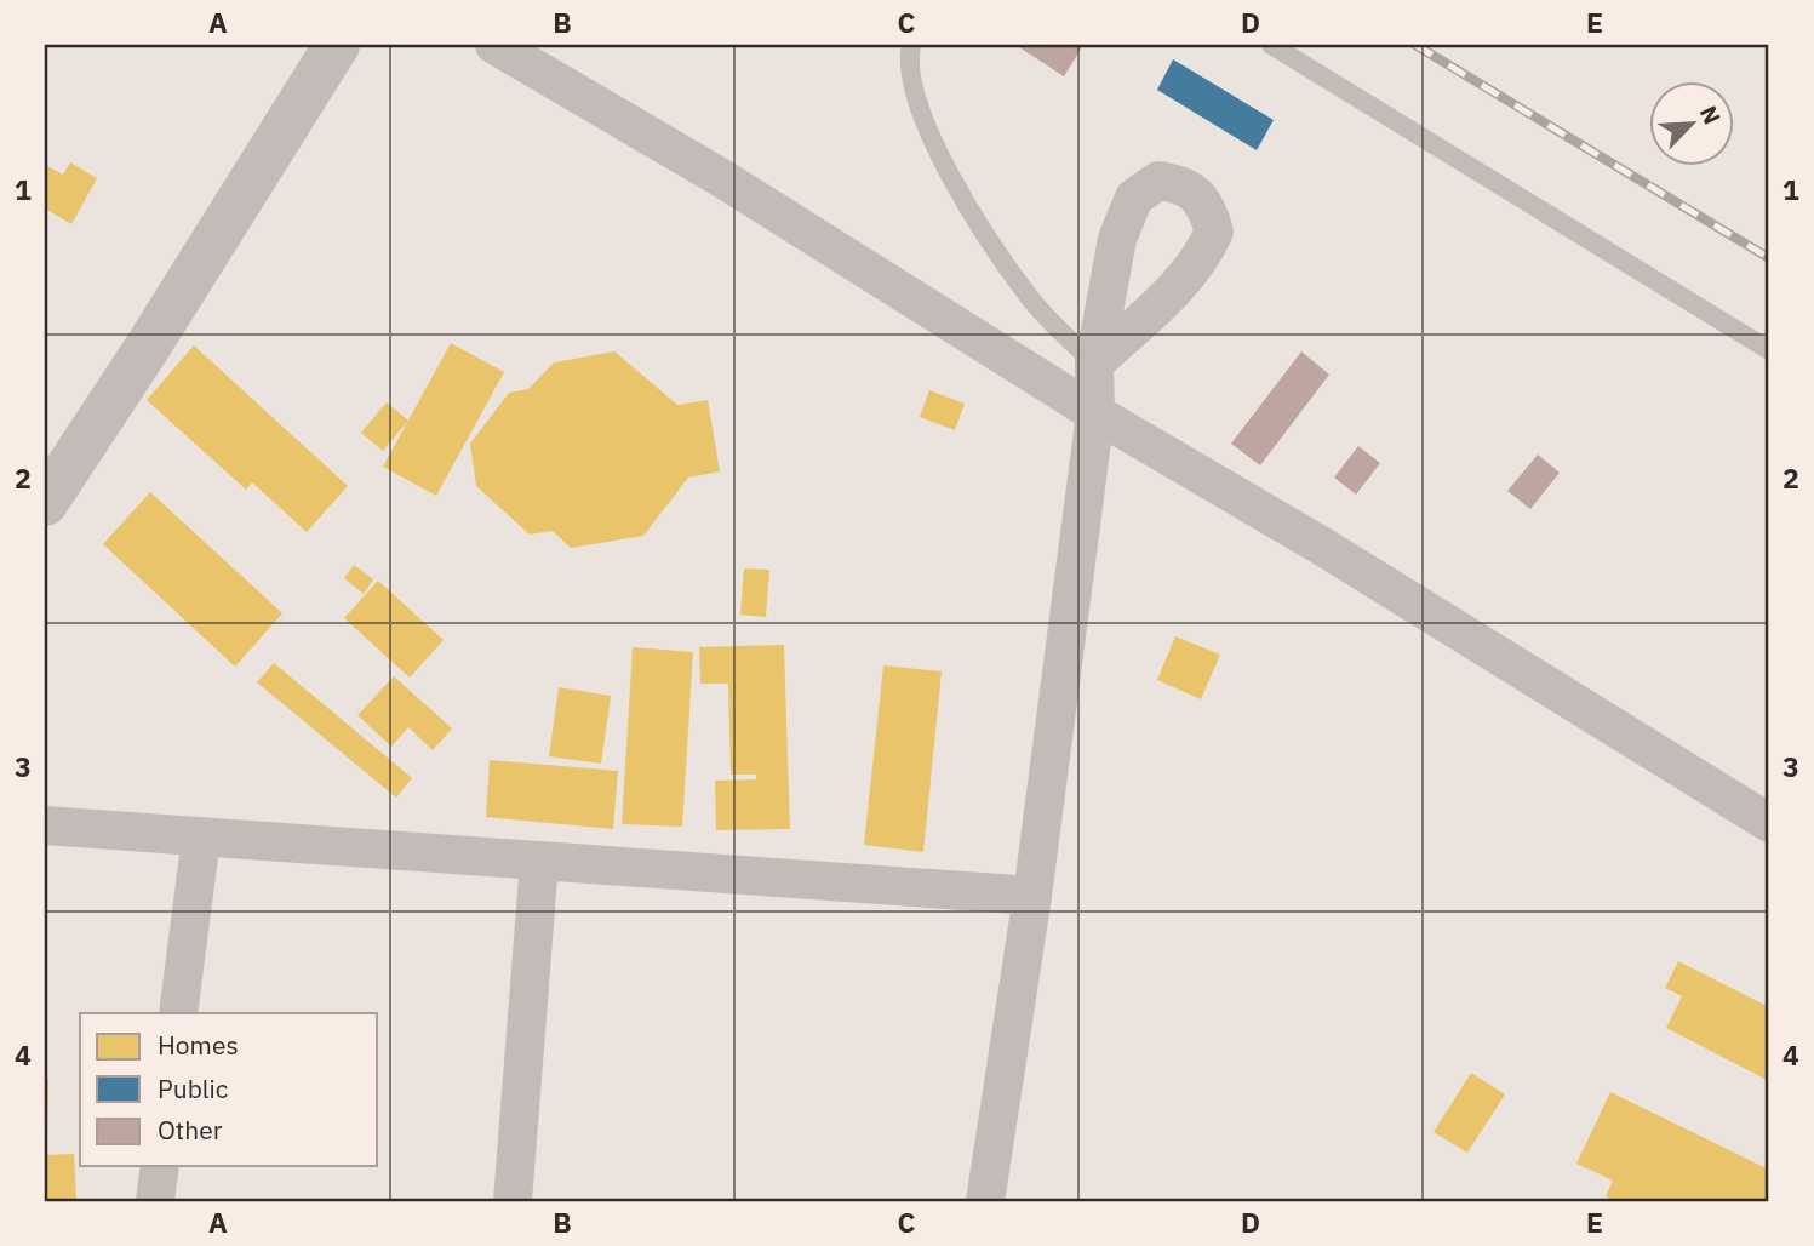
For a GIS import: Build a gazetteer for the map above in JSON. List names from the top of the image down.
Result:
{
  "legend": ["Homes", "Public", "Other"],
  "north": "top right",
  "grid": {
    "columns": [
      "A",
      "B",
      "C",
      "D",
      "E"
    ],
    "rows": [
      "1",
      "2",
      "3",
      "4"
    ]
  }
}
